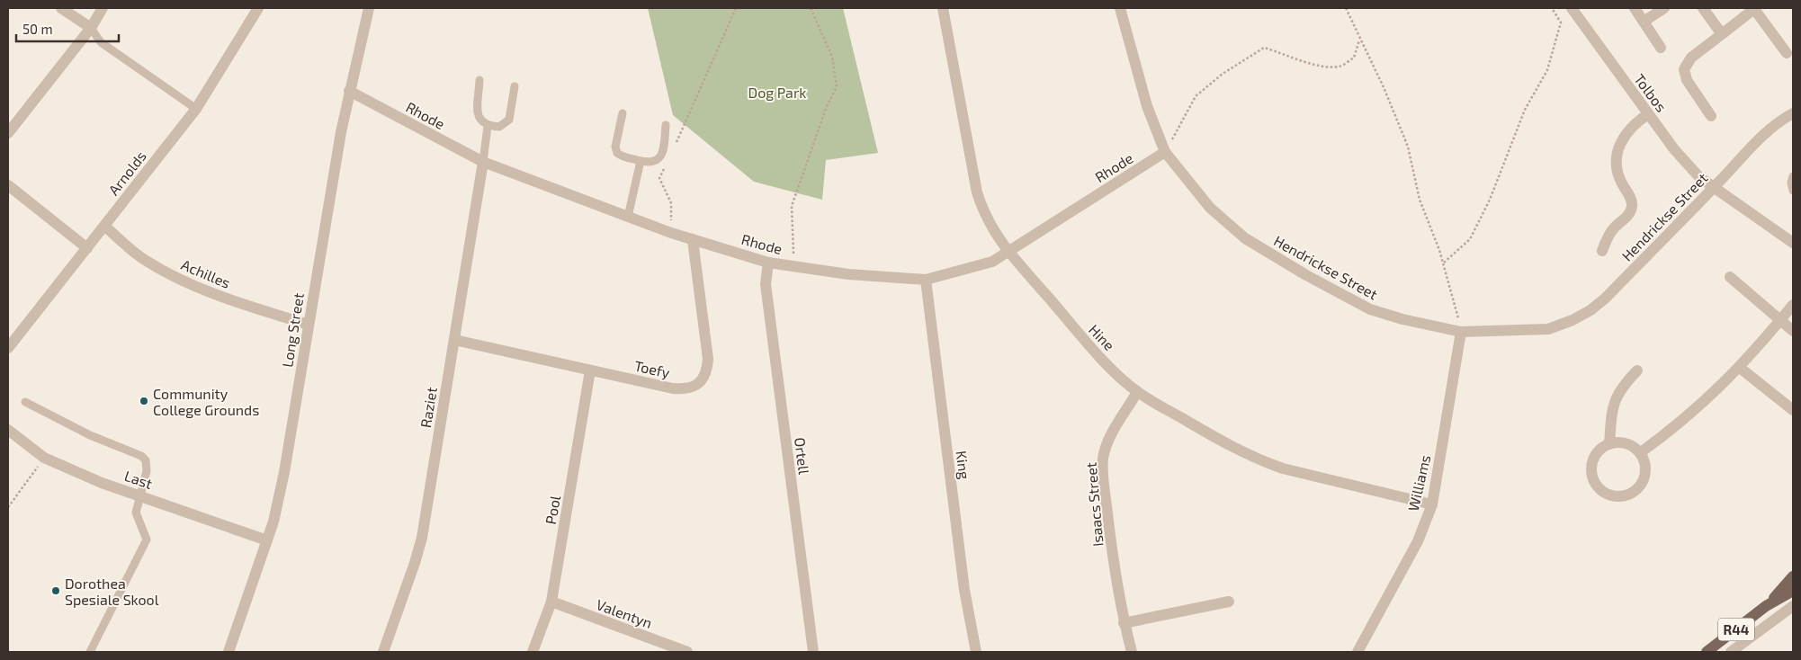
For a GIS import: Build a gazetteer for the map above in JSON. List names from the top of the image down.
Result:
{
  "streets": {
    "main road": ["R44"],
    "street": [
      "Tolbos",
      "Rhode",
      "Arnolds",
      "Hendrickse Street",
      "Achilles",
      "Long Street",
      "Hine",
      "Toefy",
      "Raziet",
      "Ortell",
      "King",
      "Last",
      "Williams",
      "Isaacs Street",
      "Pool",
      "Valentyn"
    ]
  },
  "crossings": [
    ["Tolbos", "Hendrickse Street"],
    ["Rhode", "Hendrickse Street"],
    ["Rhode", "Long Street"],
    ["Rhode", "Hine"],
    ["Rhode", "Toefy"],
    ["Rhode", "Raziet"],
    ["Rhode", "Ortell"],
    ["Rhode", "King"],
    ["Arnolds", "Achilles"],
    ["Hendrickse Street", "Williams"],
    ["Achilles", "Long Street"],
    ["Long Street", "Last"],
    ["Hine", "Williams"],
    ["Hine", "Isaacs Street"],
    ["Toefy", "Raziet"],
    ["Toefy", "Pool"],
    ["Pool", "Valentyn"]
  ],
  "parks": ["Dog Park"],
  "places": ["Community College Grounds", "Dorothea Spesiale Skool"],
  "scale_bar": "50 m"
}
